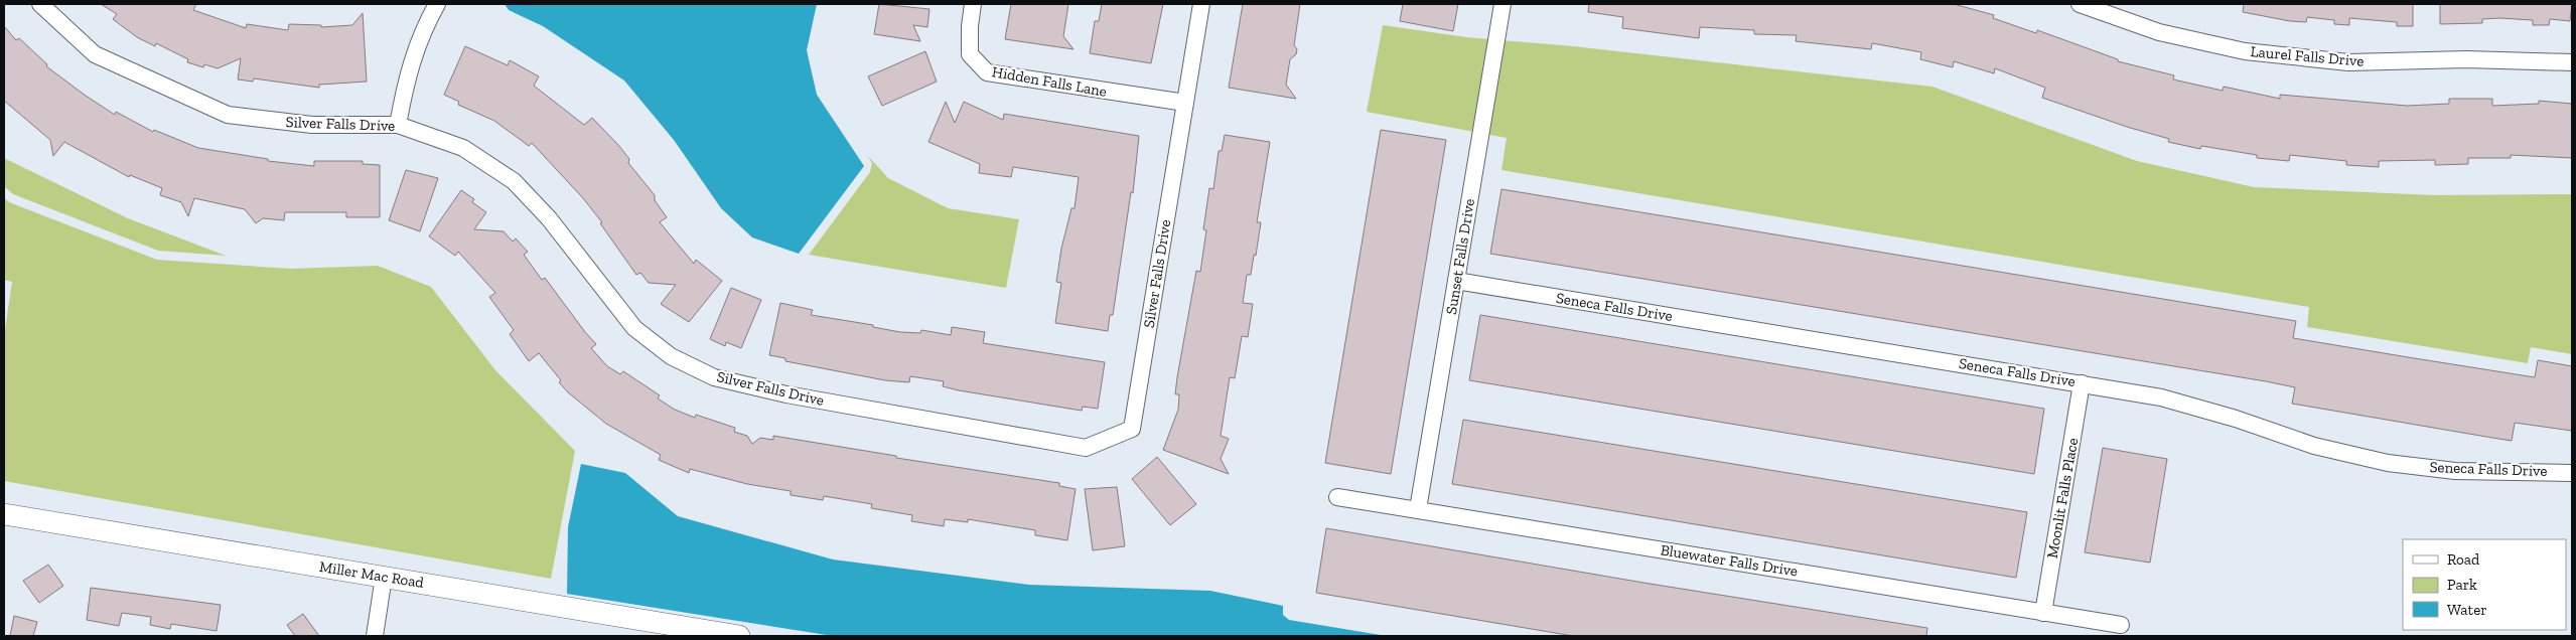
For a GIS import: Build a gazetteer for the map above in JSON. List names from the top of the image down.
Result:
{
  "streets": {
    "street": [
      "Laurel Falls Drive",
      "Hidden Falls Lane",
      "Silver Falls Drive",
      "Sunset Falls Drive",
      "Seneca Falls Drive",
      "Moonlit Falls Place",
      "Bluewater Falls Drive",
      "Miller Mac Road"
    ]
  },
  "crossings": [
    ["Hidden Falls Lane", "Silver Falls Drive"],
    ["Sunset Falls Drive", "Seneca Falls Drive"],
    ["Sunset Falls Drive", "Bluewater Falls Drive"],
    ["Seneca Falls Drive", "Moonlit Falls Place"],
    ["Moonlit Falls Place", "Bluewater Falls Drive"]
  ],
  "legend": ["Road", "Park", "Water"]
}
